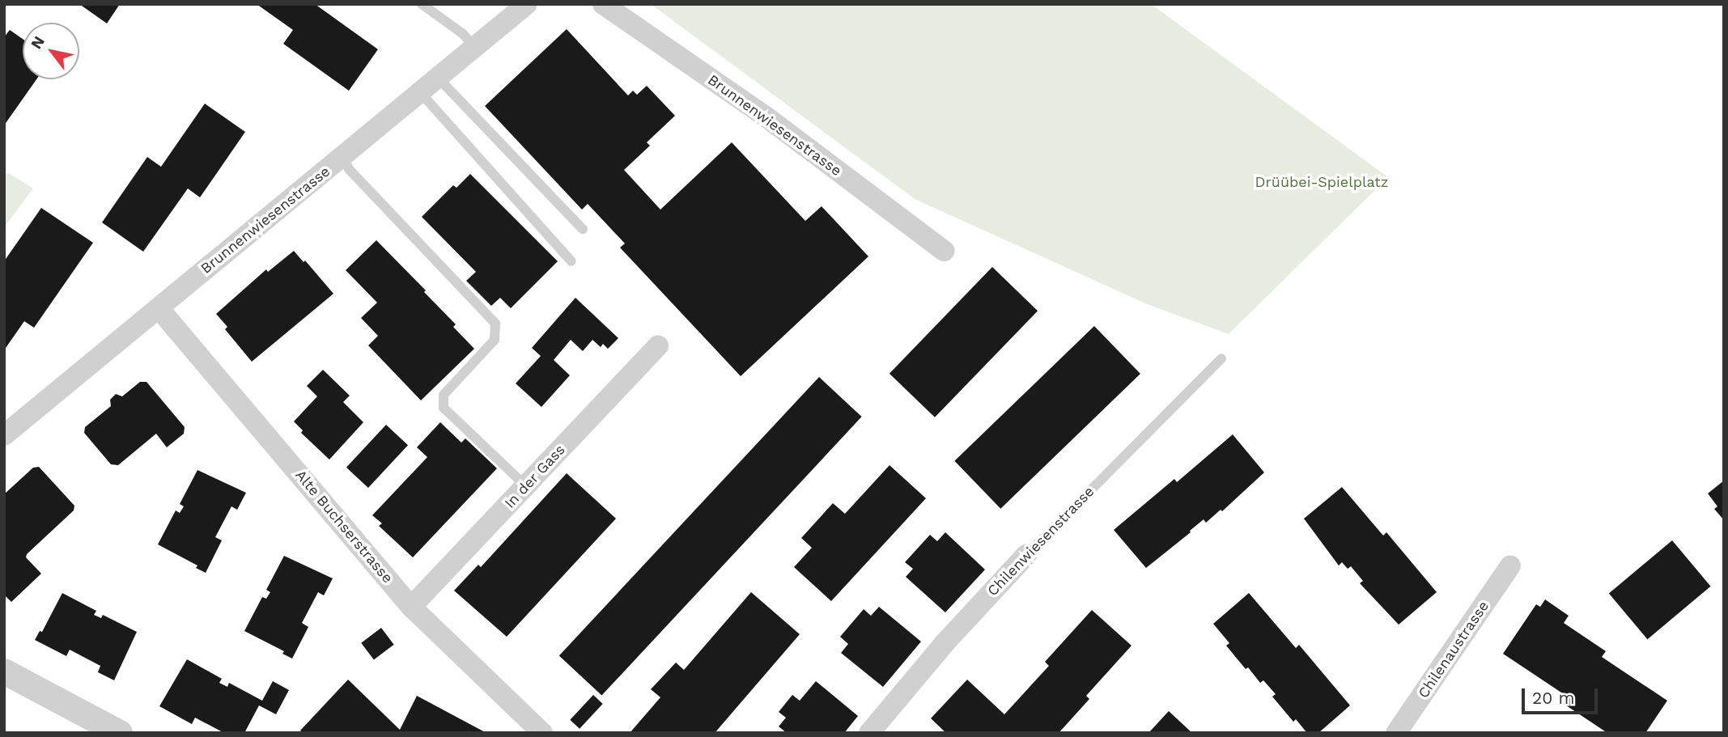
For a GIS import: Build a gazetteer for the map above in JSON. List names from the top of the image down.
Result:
{
  "streets": {
    "street": [
      "Brunnenwiesenstrasse",
      "In der Gass",
      "Alte Buchserstrasse",
      "Chilenwiesenstrasse",
      "Chilenaustrasse"
    ]
  },
  "crossings": [
    ["Brunnenwiesenstrasse", "Alte Buchserstrasse"],
    ["In der Gass", "Alte Buchserstrasse"]
  ],
  "parks": ["Drüübei-Spielplatz"],
  "scale_bar": "20 m",
  "north": "top left"
}
